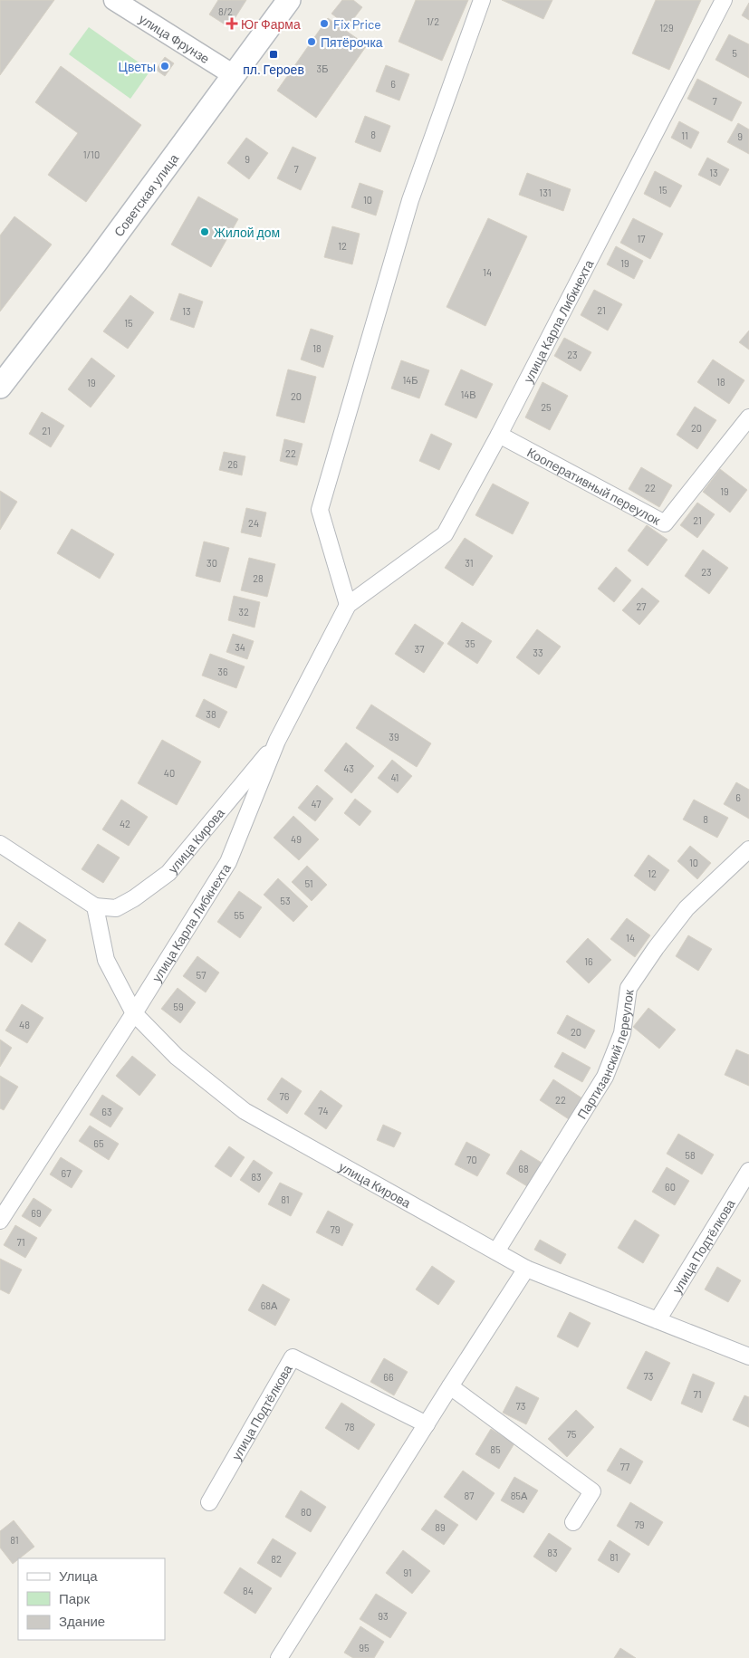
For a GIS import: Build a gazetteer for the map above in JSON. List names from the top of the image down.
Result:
{
  "streets": {
    "main road": ["Советская улица"],
    "street": [
      "улица Фрунзе",
      "улица Карла Либкнехта",
      "Кооперативный переулок",
      "улица Кирова",
      "Партизанский переулок",
      "улица Подтёлкова"
    ]
  },
  "crossings": [
    ["улица Фрунзе", "Советская улица"],
    ["улица Карла Либкнехта", "Кооперативный переулок"],
    ["улица Карла Либкнехта", "улица Кирова"],
    ["улица Кирова", "Партизанский переулок"],
    ["улица Кирова", "улица Подтёлкова"]
  ],
  "places": {
    "health": ["Юг Фарма"],
    "other": [
      "Fix Price",
      "Пятёрочка",
      "Цветы",
      "Жилой дом"
    ],
    "transit": ["пл. Героев"]
  },
  "house_numbers": [
    "8/2",
    "1/2",
    "129",
    "5",
    "3Б",
    "6",
    "7",
    "8",
    "11",
    "9",
    "1/10",
    "9",
    "7",
    "13",
    "15",
    "131",
    "10",
    "17",
    "12",
    "19",
    "14",
    "21",
    "13",
    "15",
    "18",
    "23",
    "14Б",
    "18",
    "19",
    "14В",
    "20",
    "25",
    "20",
    "21",
    "22",
    "26",
    "22",
    "19",
    "21",
    "24",
    "30",
    "31",
    "23",
    "28",
    "27",
    "32",
    "35",
    "34",
    "37",
    "33",
    "36",
    "38",
    "39",
    "43",
    "40",
    "41",
    "6",
    "47",
    "8",
    "42",
    "49",
    "10",
    "12",
    "51",
    "53",
    "55",
    "14",
    "16",
    "57",
    "59",
    "48",
    "20",
    "76",
    "22",
    "74",
    "63",
    "65",
    "58",
    "70",
    "68",
    "67",
    "83",
    "60",
    "81",
    "69",
    "79",
    "71",
    "68А",
    "73",
    "66",
    "71",
    "73",
    "78",
    "75",
    "85",
    "77",
    "87",
    "85А",
    "80",
    "79",
    "89",
    "81",
    "83",
    "81",
    "82",
    "91",
    "84",
    "93",
    "95"
  ],
  "legend": ["Улица", "Парк", "Здание"]
}
